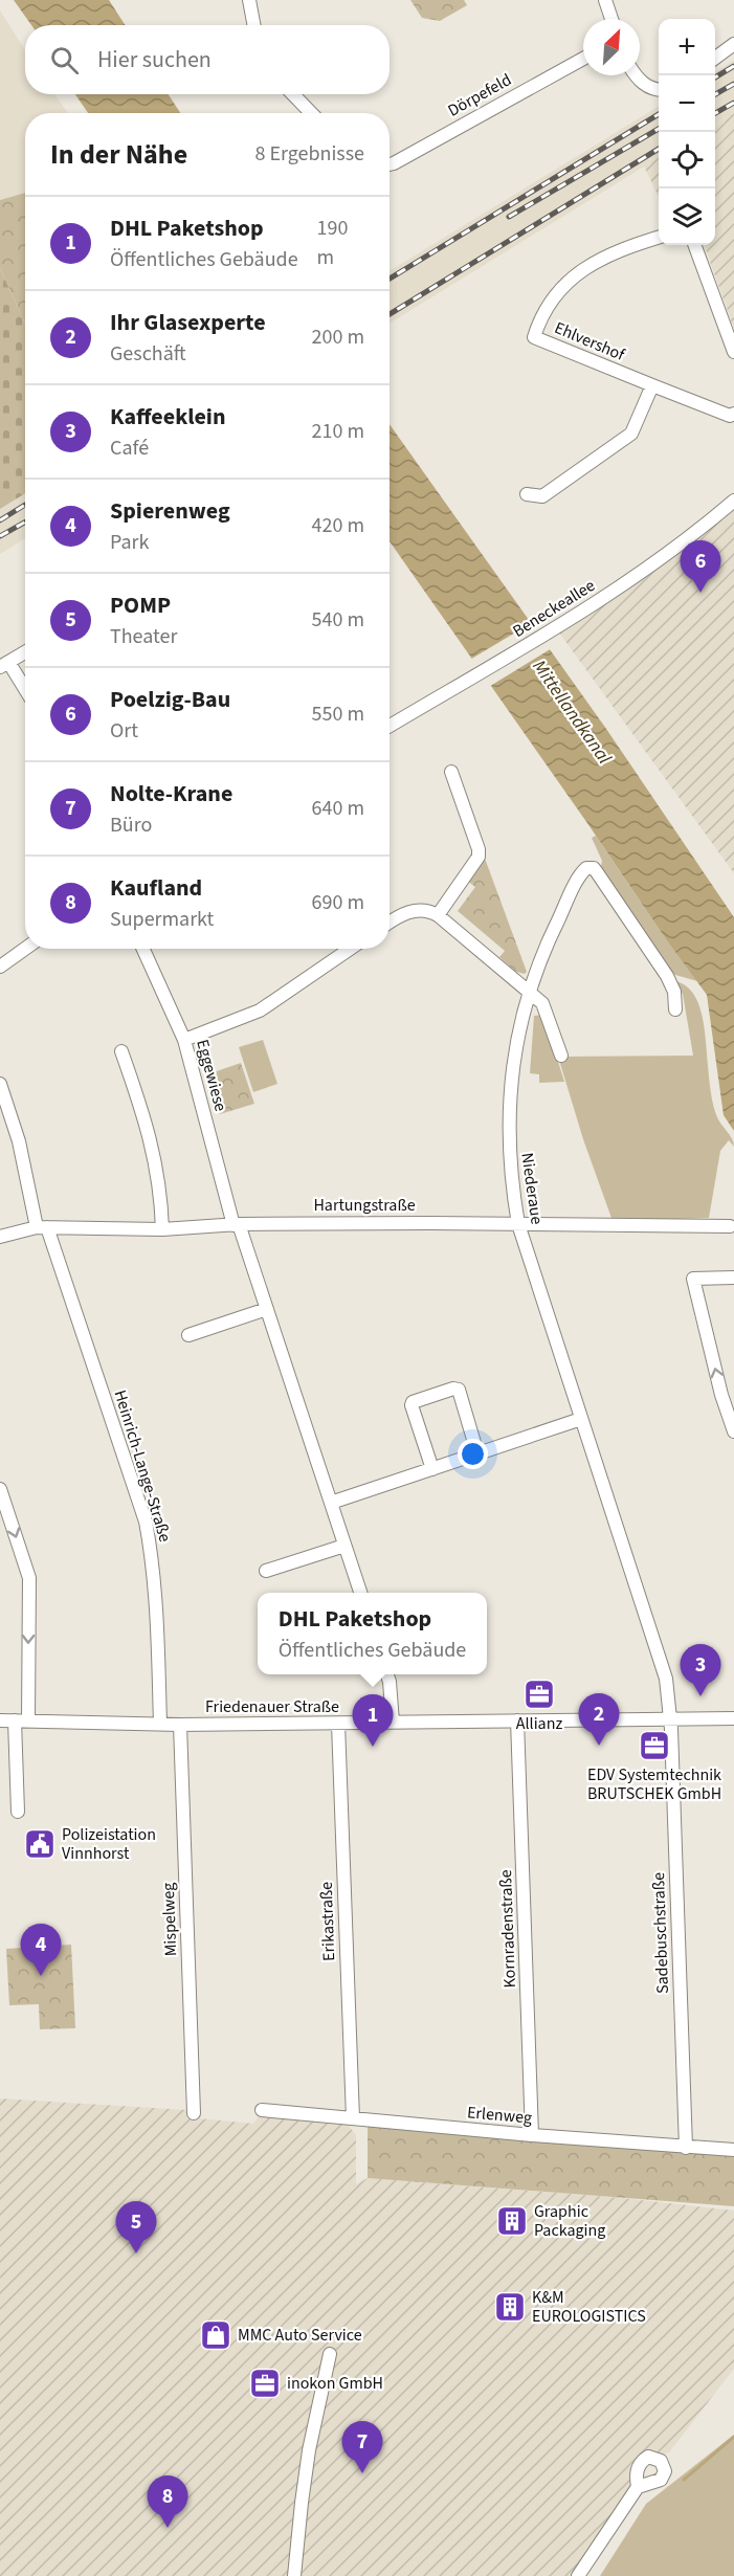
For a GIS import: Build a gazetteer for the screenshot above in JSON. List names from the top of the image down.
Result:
{
  "streets": {
    "street": [
      "Dörpefeld",
      "Ehlvershof",
      "Beneckeallee",
      "Eggewiese",
      "Niederaue",
      "Hartungstraße",
      "Heinrich-Lange-Straße",
      "Friedenauer Straße",
      "Mispelweg",
      "Erikastraße",
      "Kornradenstraße",
      "Sadebuschstraße",
      "Erlenweg"
    ]
  },
  "crossings": [
    ["Eggewiese", "Hartungstraße"],
    ["Niederaue", "Hartungstraße"],
    ["Niederaue", "Friedenauer Straße"],
    ["Niederaue", "Sadebuschstraße"],
    ["Hartungstraße", "Heinrich-Lange-Straße"],
    ["Heinrich-Lange-Straße", "Friedenauer Straße"],
    ["Friedenauer Straße", "Mispelweg"],
    ["Friedenauer Straße", "Erikastraße"],
    ["Friedenauer Straße", "Kornradenstraße"],
    ["Friedenauer Straße", "Sadebuschstraße"],
    ["Erikastraße", "Erlenweg"],
    ["Kornradenstraße", "Erlenweg"],
    ["Sadebuschstraße", "Erlenweg"]
  ],
  "water": ["Mittellandkanal"],
  "places": {
    "office": ["Allianz", "EDV Systemtechnik BRUTSCHEK GmbH", "inokon GmbH"],
    "public building": ["Polizeistation Vinnhorst"],
    "building": ["Graphic Packaging", "K&M EUROLOGISTICS"],
    "shop": ["MMC Auto Service"]
  },
  "north": "top right",
  "page": {
    "map_buttons": ["+", "−"],
    "search": "Hier suchen",
    "heading": ["In der Nähe", "8 Ergebnisse"],
    "list": [
      {
        "mark": "1",
        "name": "DHL Paketshop",
        "note": "Öffentliches Gebäude",
        "value": "190 m"
      },
      {
        "mark": "2",
        "name": "Ihr Glasexperte",
        "note": "Geschäft",
        "value": "200 m"
      },
      {
        "mark": "3",
        "name": "Kaffeeklein",
        "note": "Café",
        "value": "210 m"
      },
      {
        "mark": "4",
        "name": "Spierenweg",
        "note": "Park",
        "value": "420 m"
      },
      {
        "mark": "5",
        "name": "POMP",
        "note": "Theater",
        "value": "540 m"
      },
      {
        "mark": "6",
        "name": "Poelzig-Bau",
        "note": "Ort",
        "value": "550 m"
      },
      {
        "mark": "7",
        "name": "Nolte-Krane",
        "note": "Büro",
        "value": "640 m"
      },
      {
        "mark": "8",
        "name": "Kaufland",
        "note": "Supermarkt",
        "value": "690 m"
      }
    ],
    "pins": [
      "6",
      "3",
      "2",
      "1",
      "4",
      "5",
      "7",
      "8"
    ],
    "popup": ["DHL Paketshop", "Öffentliches Gebäude"]
  }
}
